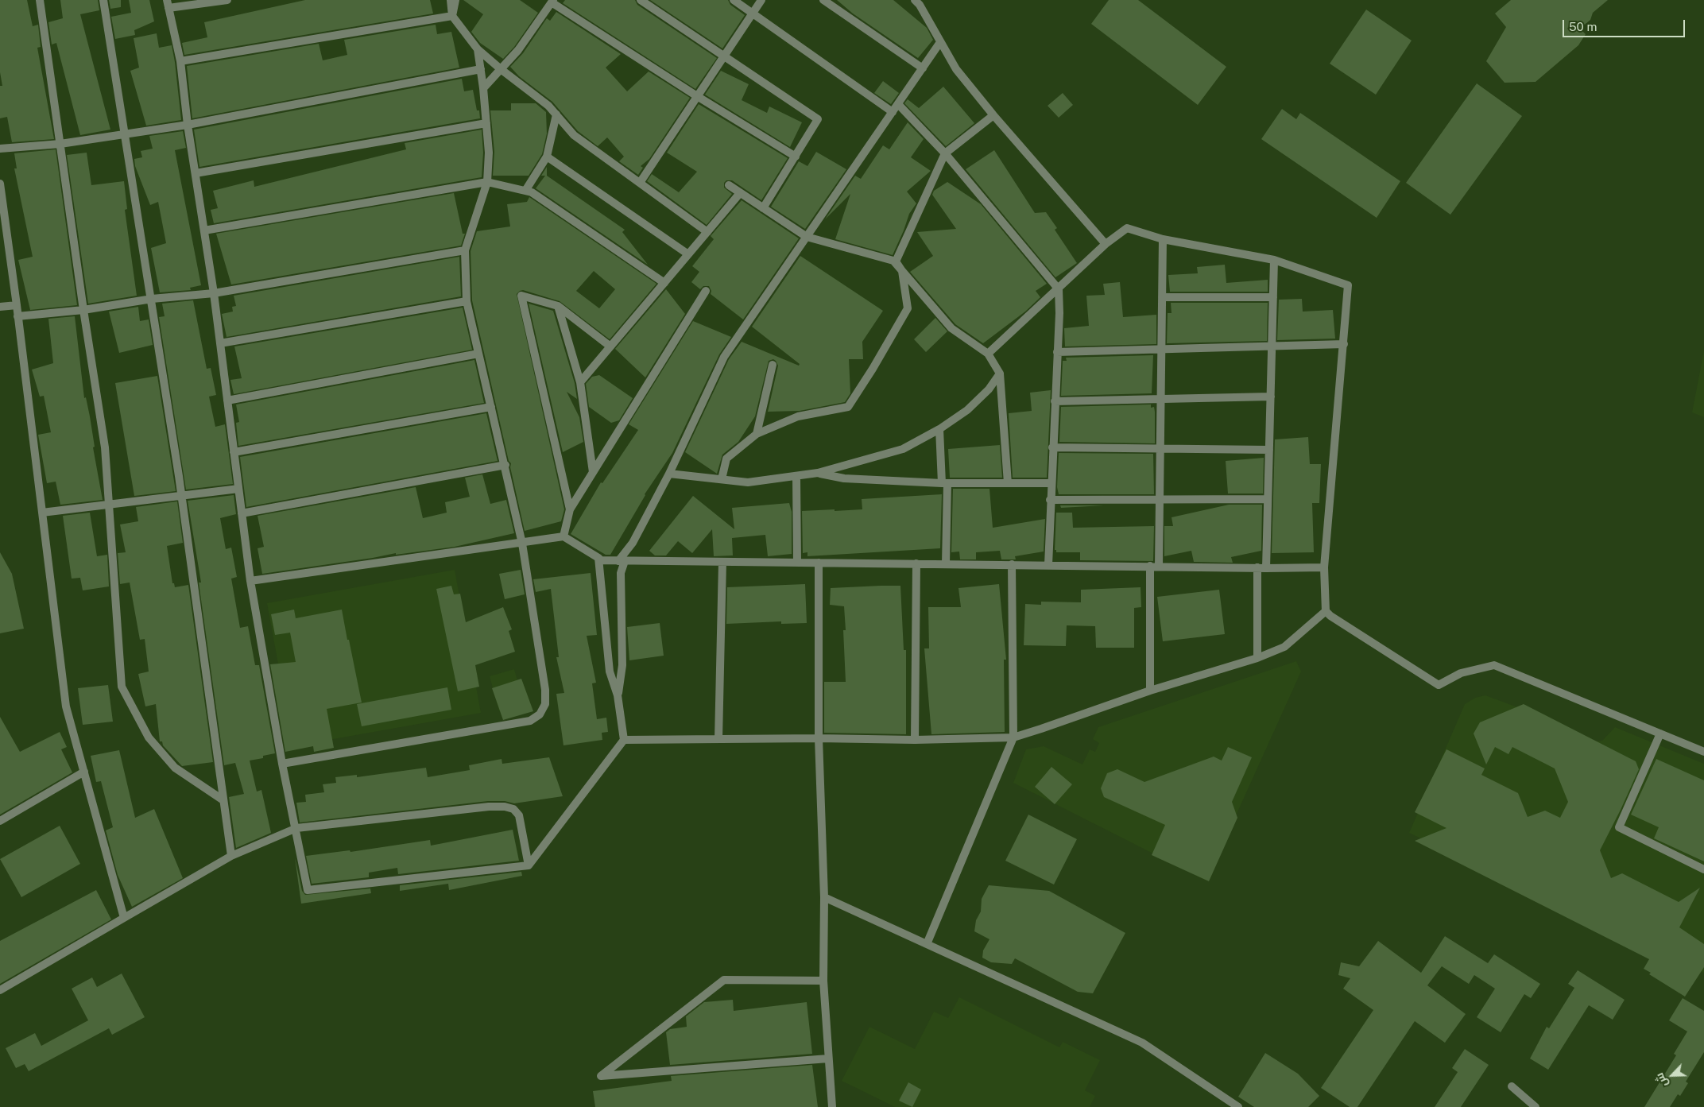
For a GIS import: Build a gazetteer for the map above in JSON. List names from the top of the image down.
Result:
{
  "scale_bar": "50 m",
  "north": "bottom left"
}
